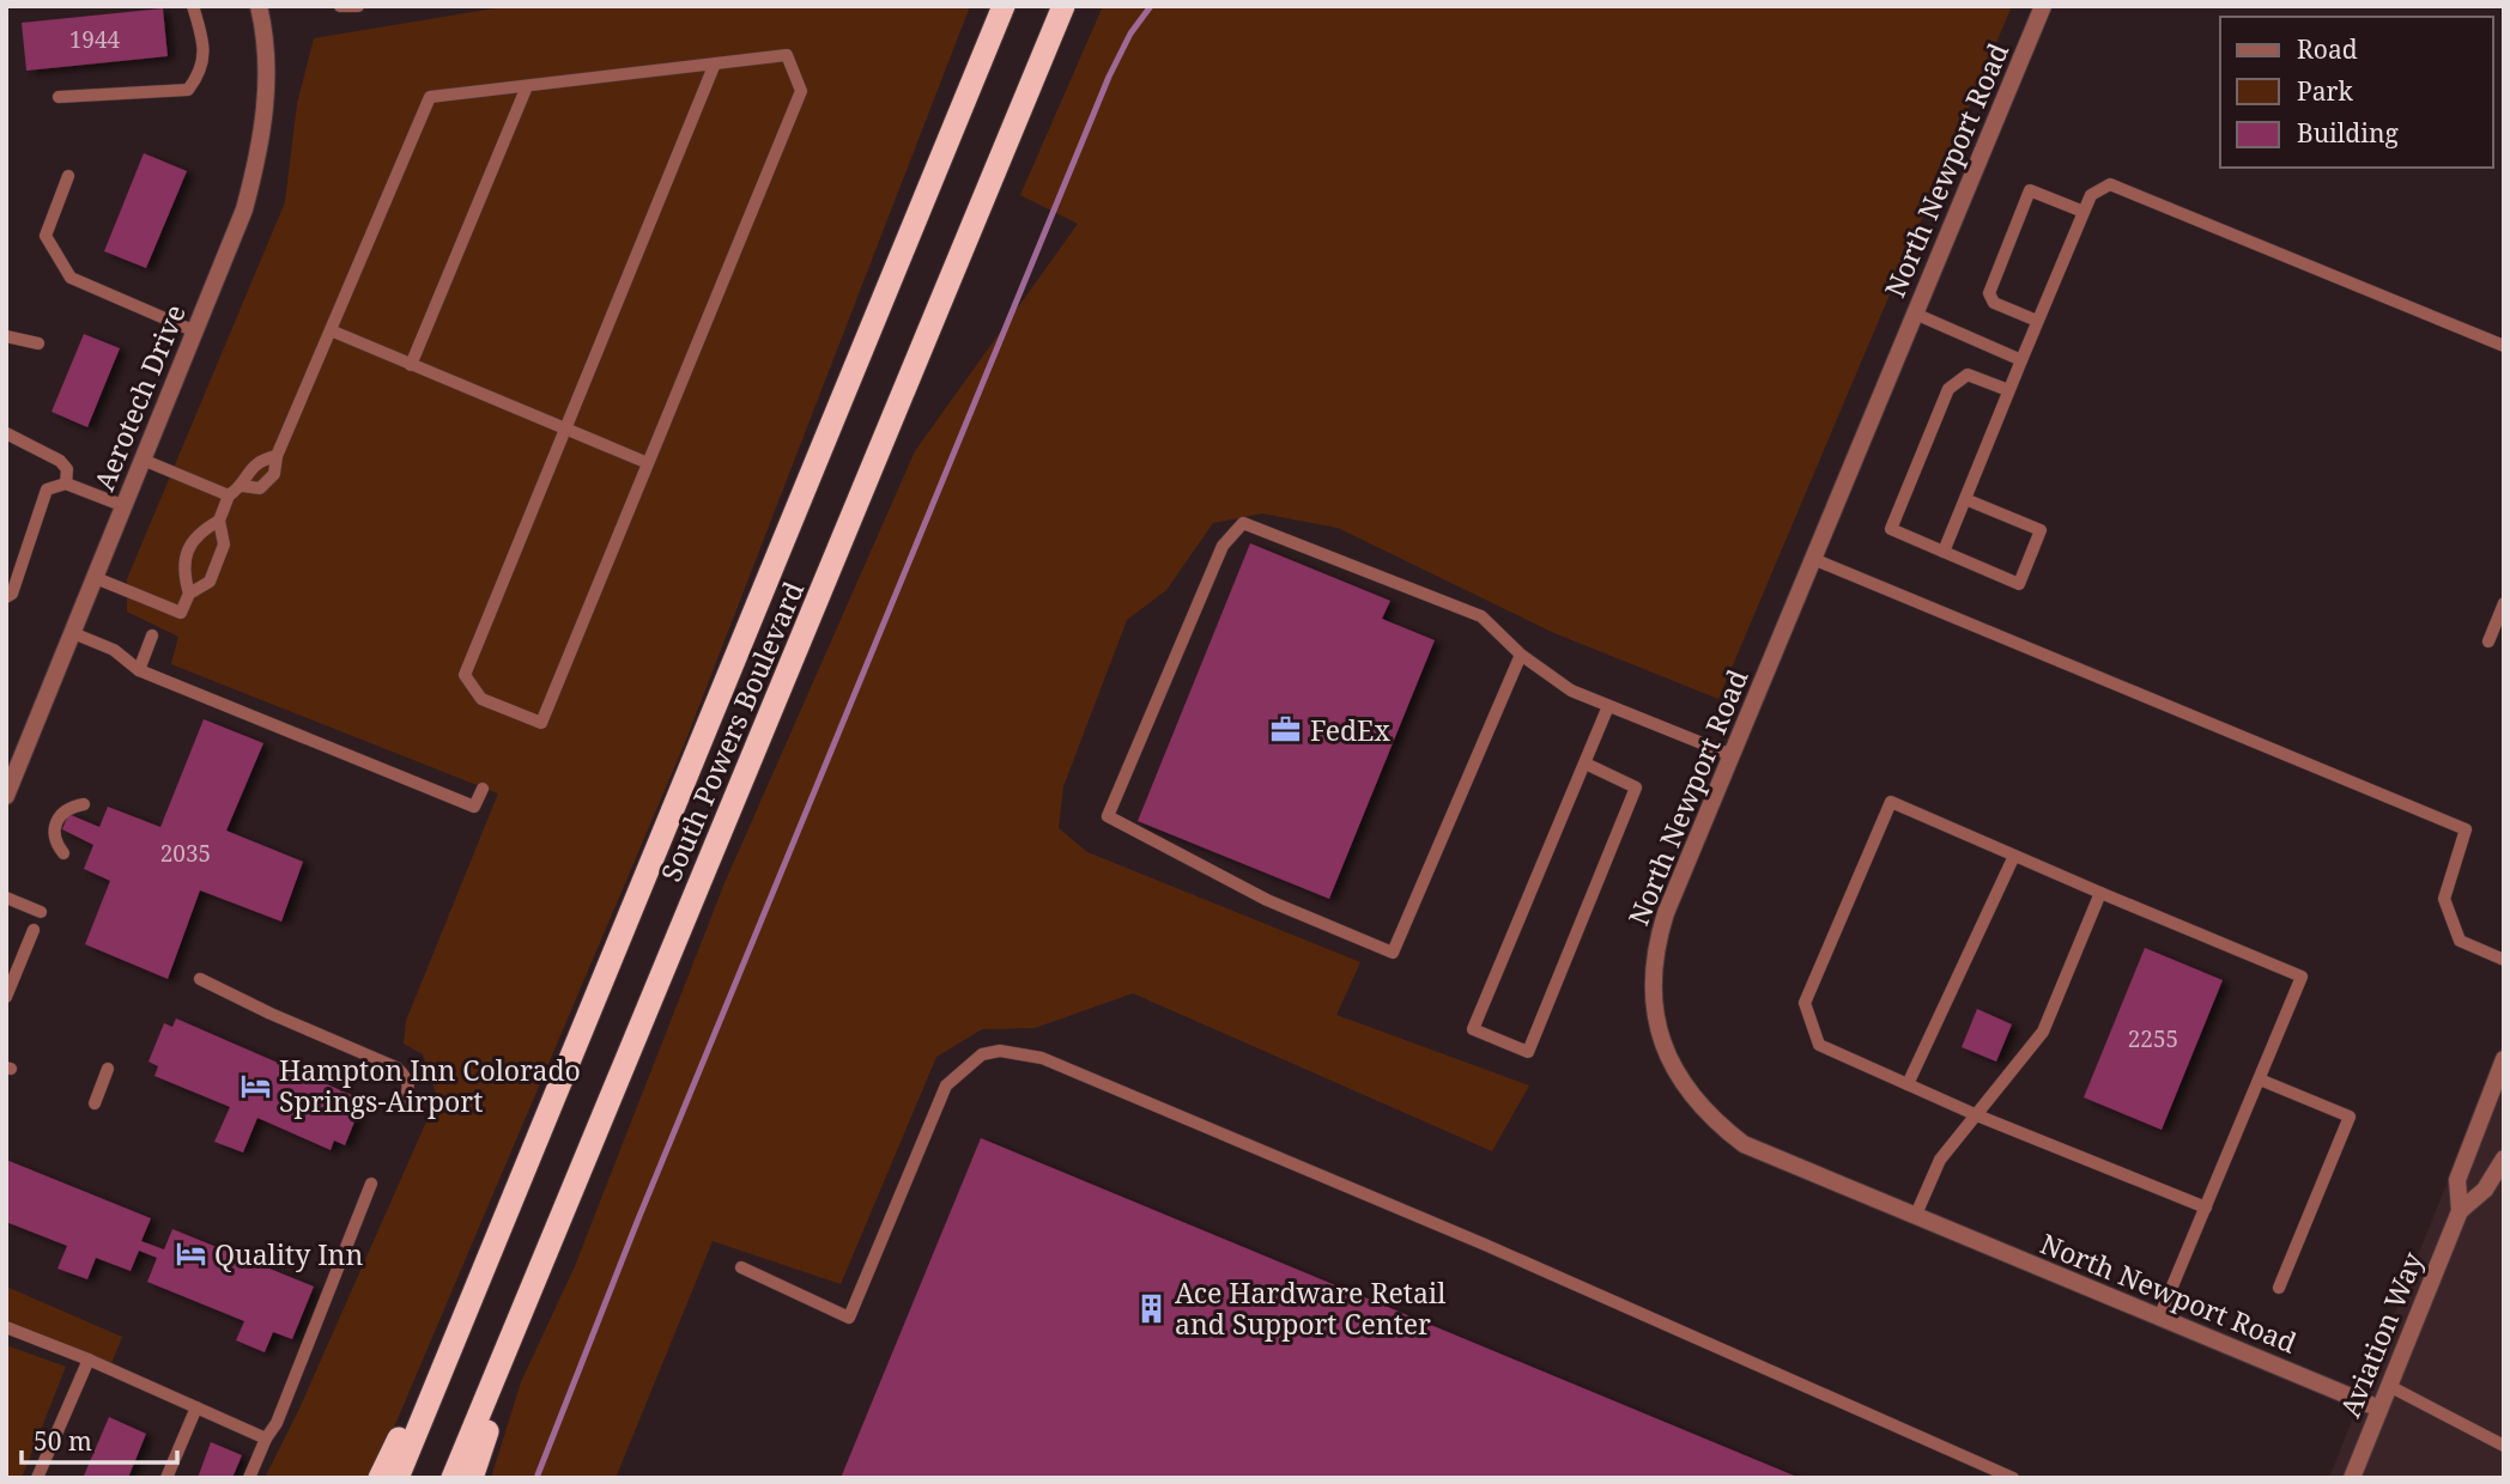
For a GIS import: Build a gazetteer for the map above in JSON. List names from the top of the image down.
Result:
{
  "streets": {
    "highway": ["South Powers Boulevard"],
    "street": ["North Newport Road", "Aerotech Drive", "Aviation Way"]
  },
  "crossings": [
    ["North Newport Road", "Aviation Way"]
  ],
  "places": {
    "office": ["FedEx"],
    "hotel": ["Hampton Inn Colorado Springs-Airport", "Quality Inn"],
    "building": ["Ace Hardware Retail and Support Center"]
  },
  "house_numbers": ["1944", "2035", "2255"],
  "legend": ["Road", "Park", "Building"],
  "scale_bar": "50 m"
}
